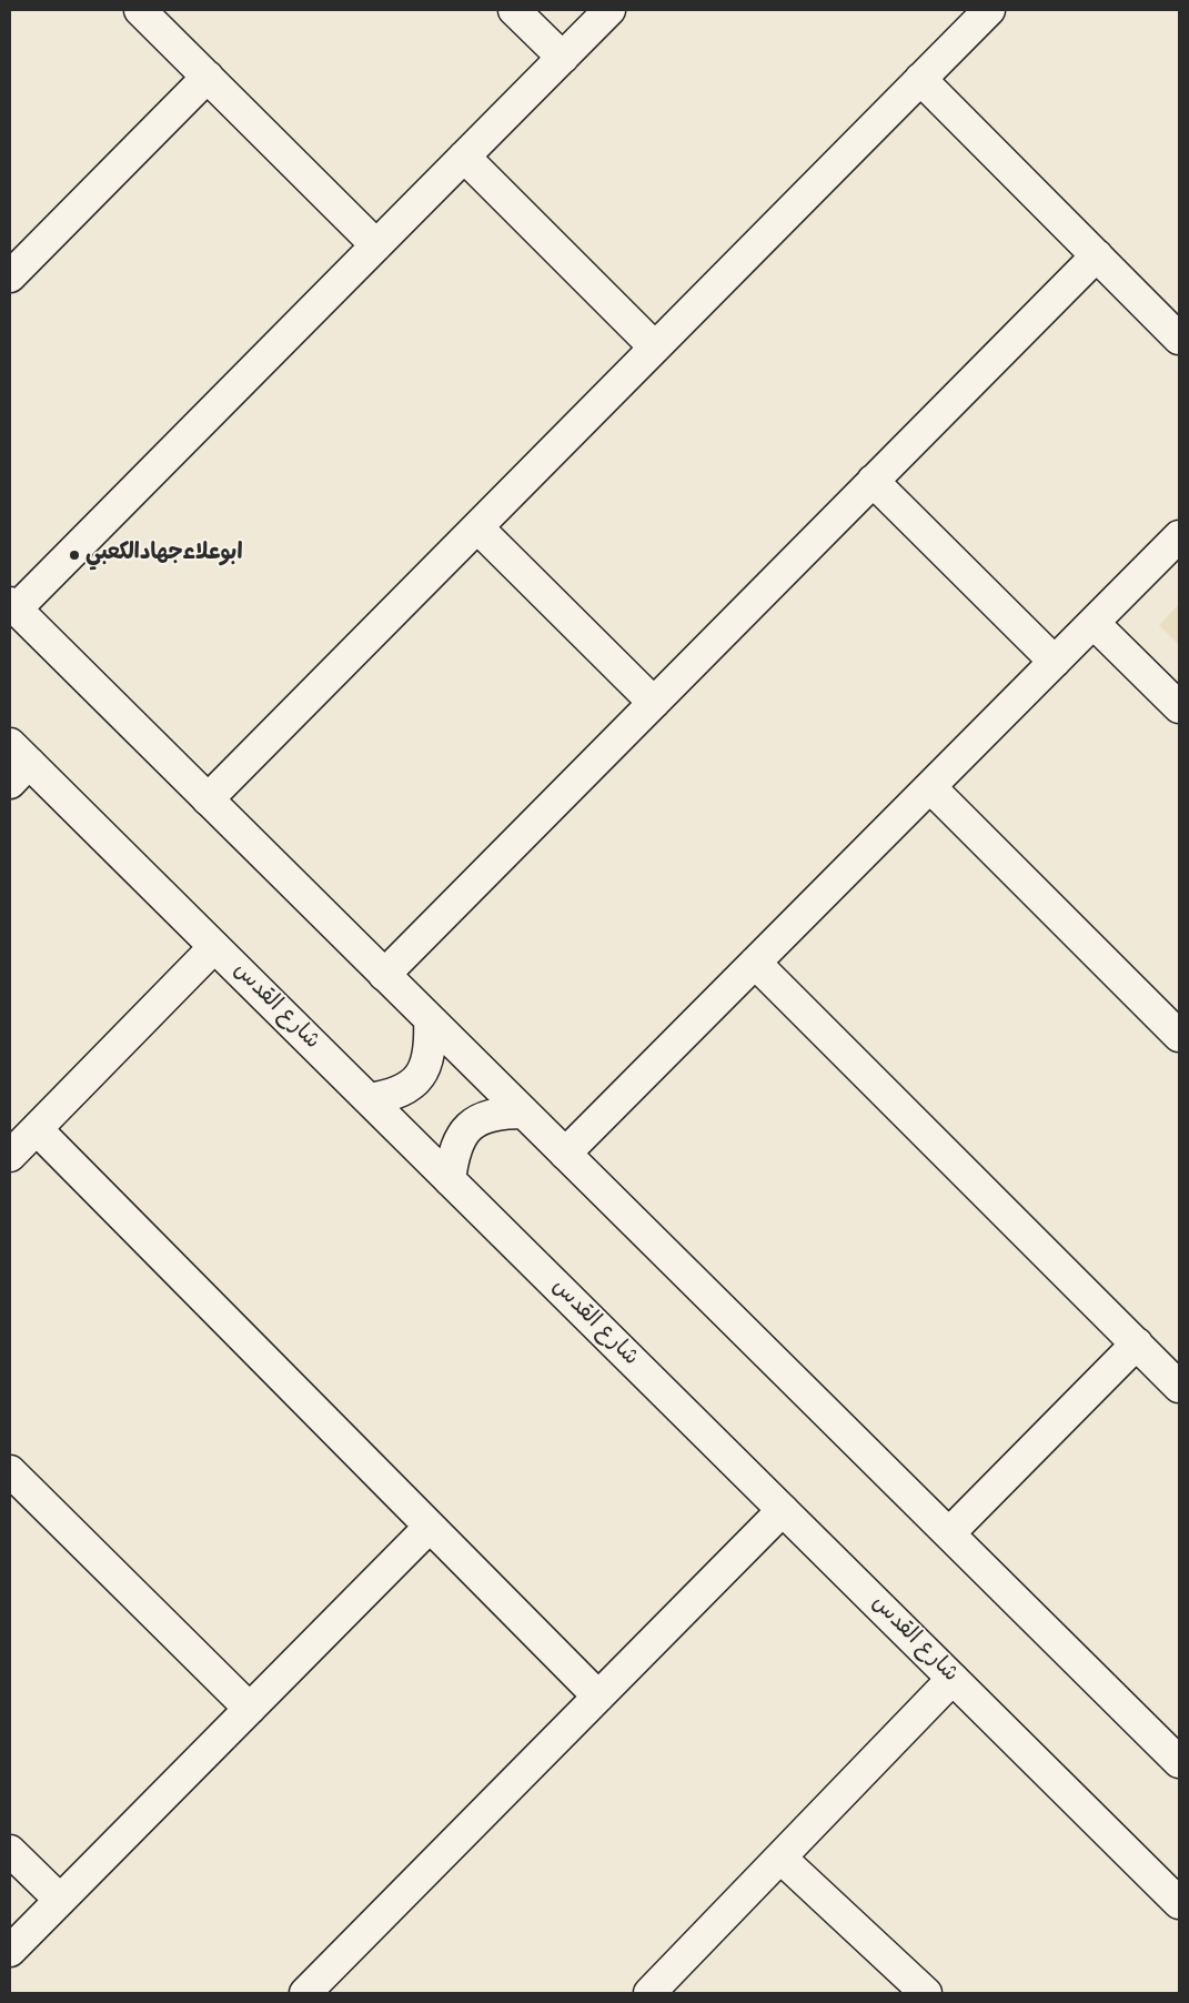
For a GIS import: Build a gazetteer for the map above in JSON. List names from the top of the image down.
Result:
{
  "streets": {
    "street": ["شارع القدس"]
  },
  "places": ["ابوعلاءجهادالكعبي"]
}
